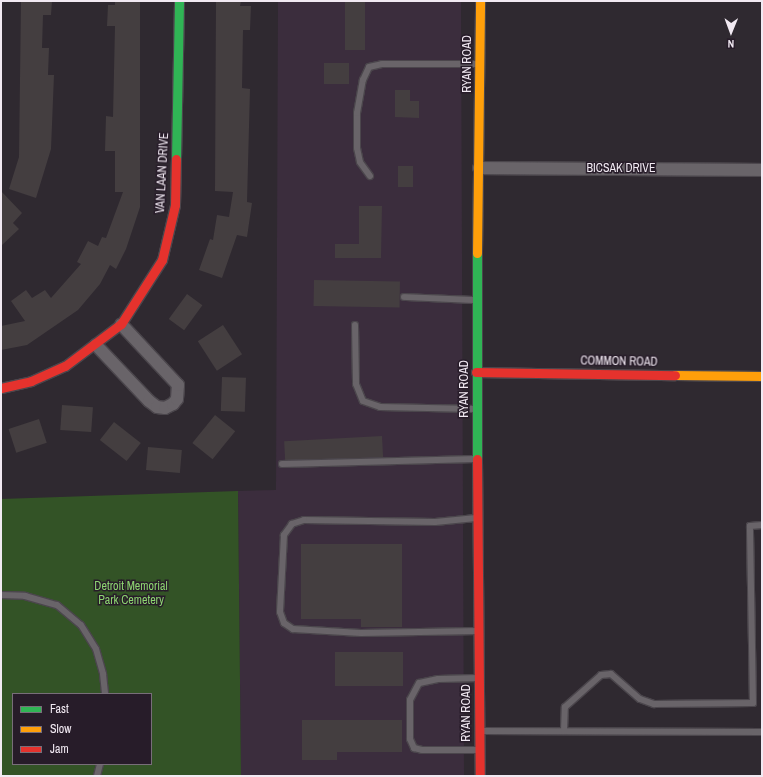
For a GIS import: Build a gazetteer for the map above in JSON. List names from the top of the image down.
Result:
{
  "streets": {
    "main road": ["RYAN ROAD", "VAN LAAN DRIVE", "COMMON ROAD"],
    "street": ["BICSAK DRIVE"]
  },
  "crossings": [
    ["RYAN ROAD", "BICSAK DRIVE"],
    ["RYAN ROAD", "COMMON ROAD"]
  ],
  "parks": ["Detroit Memorial Park Cemetery"],
  "legend": ["Fast", "Slow", "Jam"],
  "north": "bottom"
}
